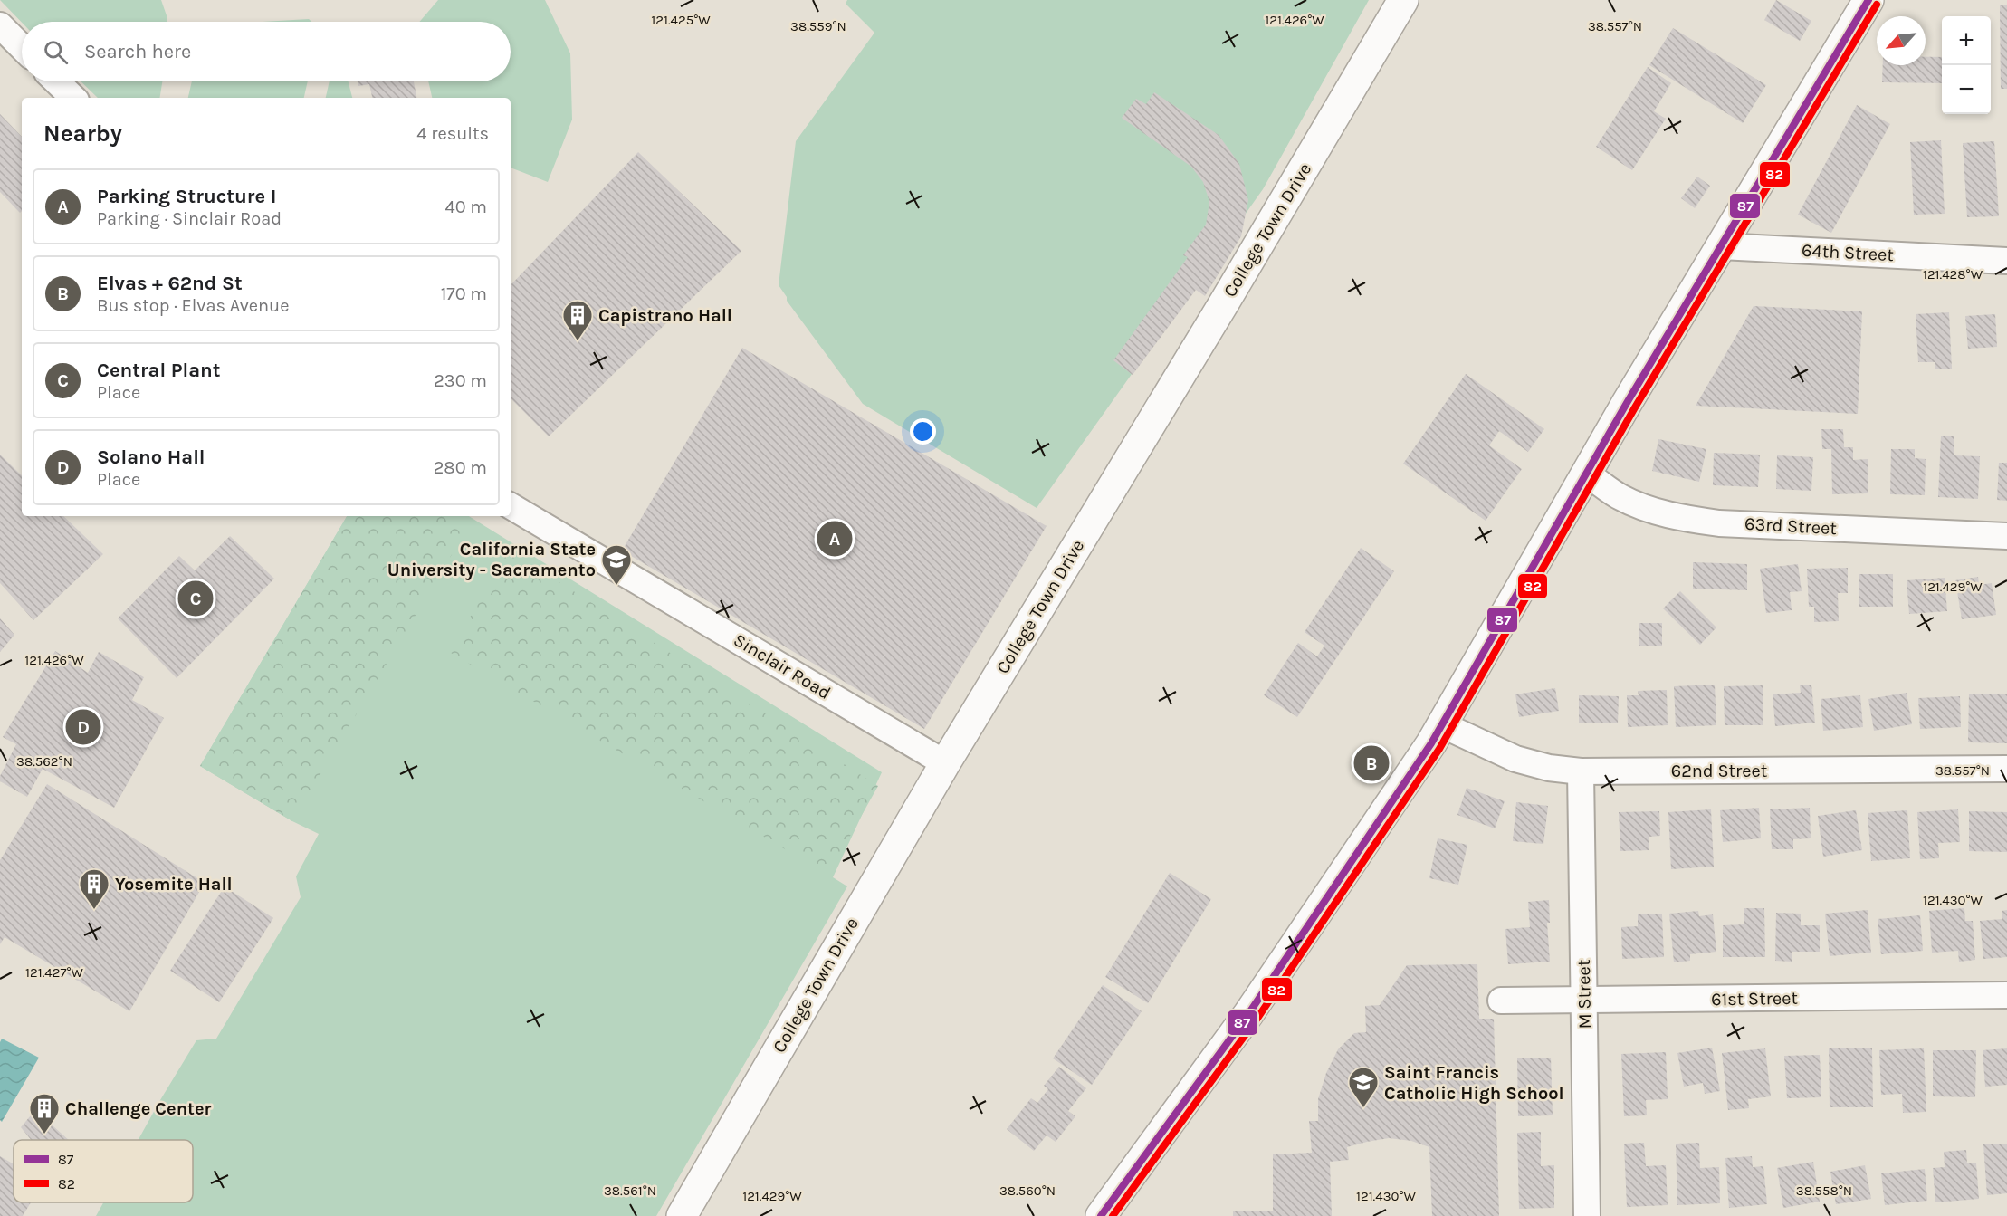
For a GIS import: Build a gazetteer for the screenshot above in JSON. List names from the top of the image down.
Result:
{
  "streets": {
    "main road": ["College Town Drive"],
    "street": [
      "64th Street",
      "63rd Street",
      "Sinclair Road",
      "62nd Street",
      "M Street",
      "61st Street"
    ]
  },
  "crossings": [
    ["College Town Drive", "Sinclair Road"],
    ["62nd Street", "M Street"],
    ["M Street", "61st Street"]
  ],
  "places": {
    "building": ["Capistrano Hall", "Yosemite Hall", "Challenge Center"],
    "school or university": ["California State University - Sacramento", "Saint Francis Catholic High School"]
  },
  "lines": ["transit line 87", "transit line 82"],
  "legend": ["87", "82"],
  "north": "bottom left",
  "page": {
    "map_buttons": ["+", "−"],
    "search": "Search here",
    "heading": ["Nearby", "4 results"],
    "list": [
      {
        "mark": "A",
        "name": "Parking Structure I",
        "note": "Parking · Sinclair Road",
        "value": "40 m"
      },
      {
        "mark": "B",
        "name": "Elvas + 62nd St",
        "note": "Bus stop · Elvas Avenue",
        "value": "170 m"
      },
      {
        "mark": "C",
        "name": "Central Plant",
        "note": "Place",
        "value": "230 m"
      },
      {
        "mark": "D",
        "name": "Solano Hall",
        "note": "Place",
        "value": "280 m"
      }
    ],
    "pins": [
      "A",
      "C",
      "D",
      "B"
    ]
  },
  "coordinates": [
    "121.426°W",
    "121.425°W",
    "38.559°N",
    "38.557°N",
    "121.428°W",
    "121.429°W",
    "38.562°N",
    "121.430°W",
    "121.427°W",
    "38.561°N",
    "38.560°N",
    "38.558°N"
  ]
}
